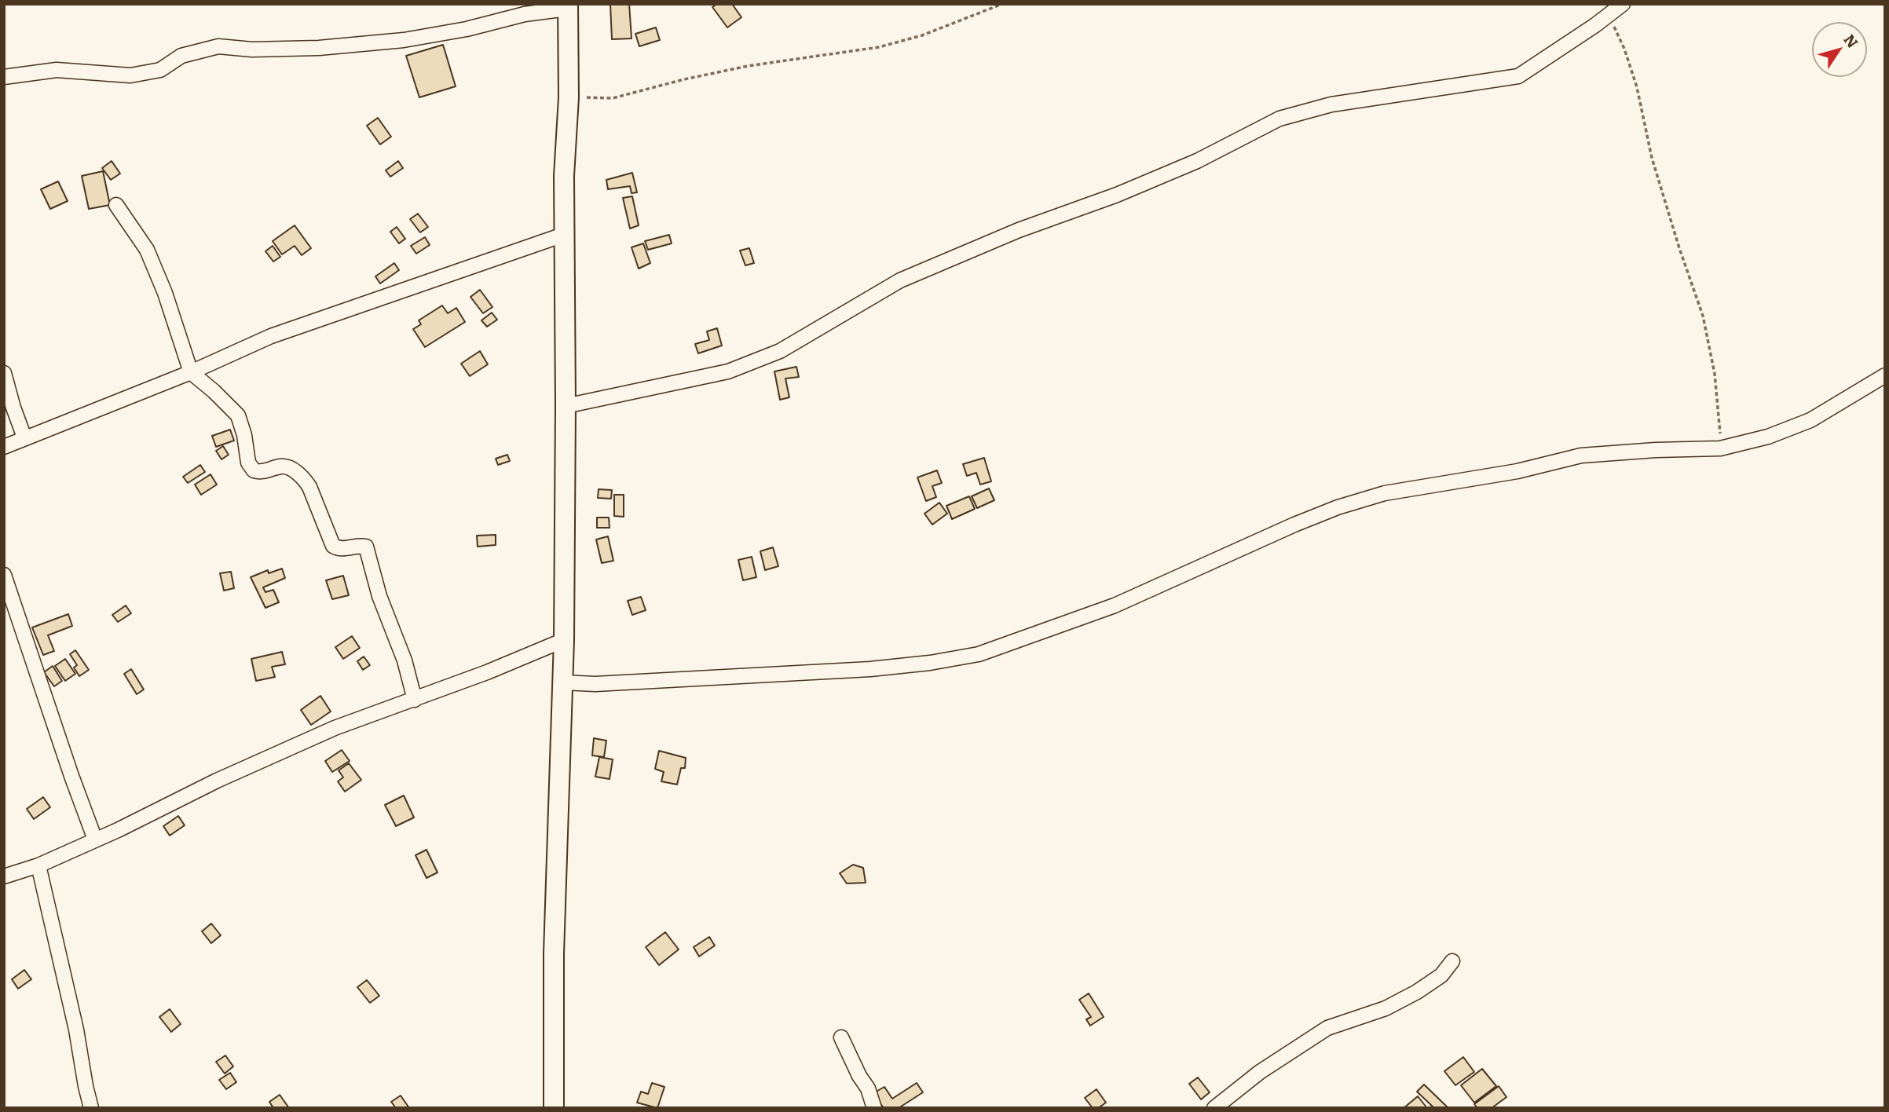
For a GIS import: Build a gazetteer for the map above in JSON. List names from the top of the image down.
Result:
{
  "north": "top right"
}
